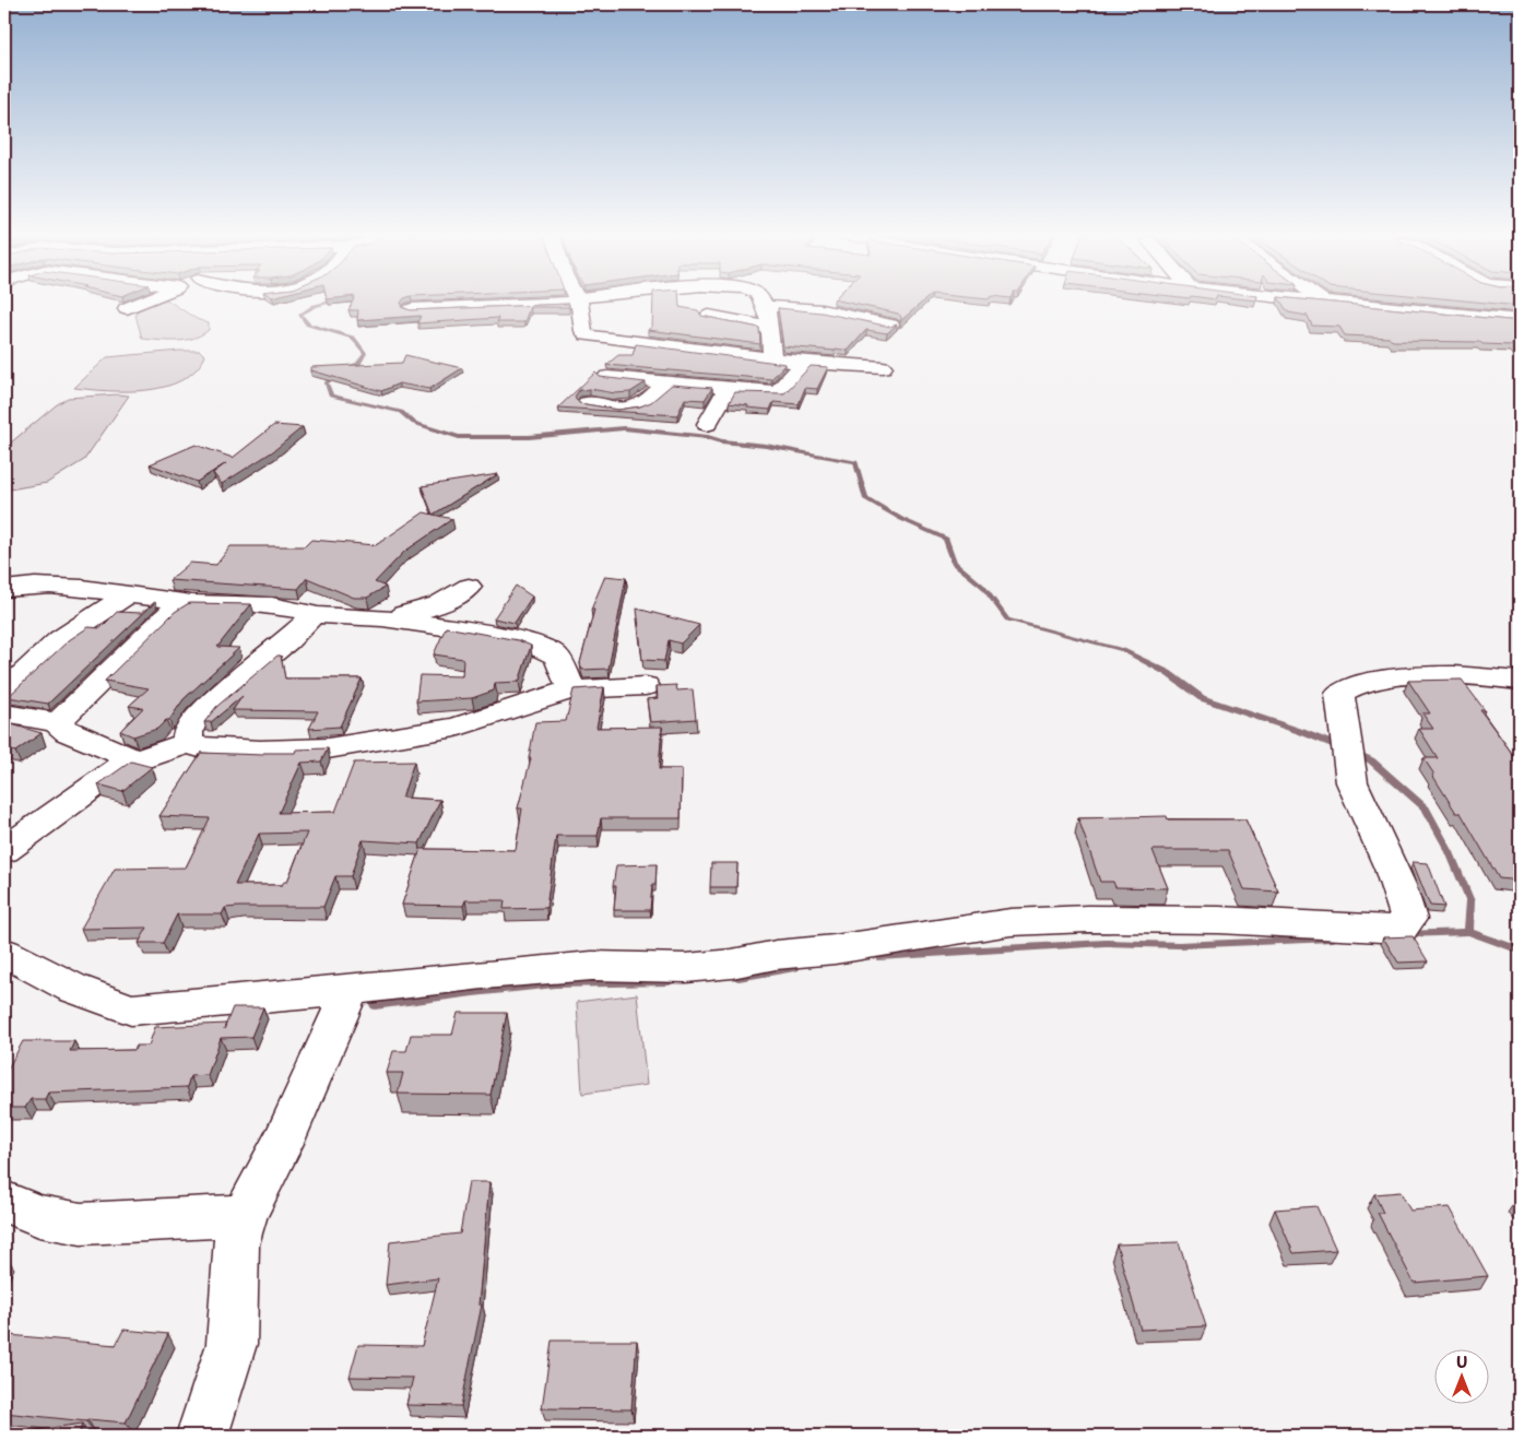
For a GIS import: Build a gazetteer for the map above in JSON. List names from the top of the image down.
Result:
{
  "north": "top"
}
